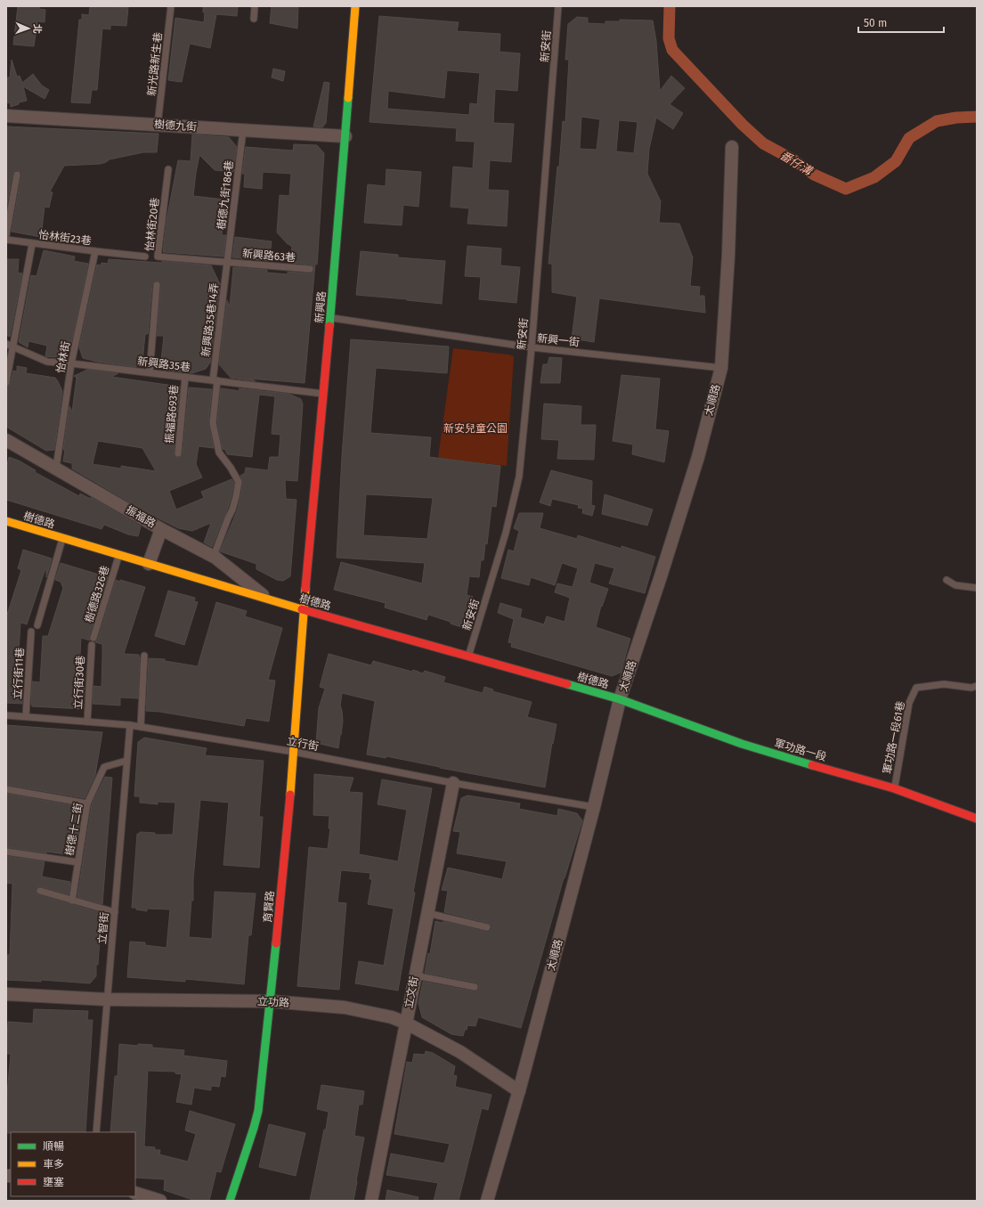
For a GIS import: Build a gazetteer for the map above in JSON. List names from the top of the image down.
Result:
{
  "streets": {
    "street": [
      "樹德九街",
      "新興路",
      "太順路",
      "振福路",
      "樹德路",
      "軍功路一段",
      "育賢路",
      "立文街",
      "立功路"
    ],
    "lane": [
      "新安街",
      "新光路新生巷",
      "樹德九街186巷",
      "怡林街20巷",
      "怡林街23巷",
      "新興路63巷",
      "新興路35巷14弄",
      "新興一街",
      "怡林街",
      "新興路35巷",
      "振福路693巷",
      "樹德路326巷",
      "立行街11巷",
      "立行街30巷",
      "軍功路一段61巷",
      "立行街",
      "樹德十二街",
      "立智街"
    ]
  },
  "crossings": [
    ["新安街", "新興一街"],
    ["新安街", "樹德路"],
    ["新光路新生巷", "樹德九街"],
    ["樹德九街", "樹德九街186巷"],
    ["樹德九街", "新興路"],
    ["樹德九街186巷", "怡林街20巷"],
    ["樹德九街186巷", "新興路63巷"],
    ["樹德九街186巷", "新興路35巷14弄"],
    ["怡林街20巷", "怡林街23巷"],
    ["怡林街20巷", "新興路63巷"],
    ["怡林街20巷", "新興路35巷14弄"],
    ["怡林街20巷", "怡林街"],
    ["怡林街23巷", "怡林街"],
    ["新興路63巷", "新興路35巷14弄"],
    ["新興路", "新興一街"],
    ["新興路", "新興路35巷"],
    ["新興路", "樹德路"],
    ["新興路", "育賢路"],
    ["新興路35巷14弄", "新興路35巷"],
    ["新興一街", "太順路"],
    ["怡林街", "新興路35巷"],
    ["怡林街", "振福路"],
    ["新興路35巷", "振福路693巷"],
    ["太順路", "樹德路"],
    ["太順路", "立行街"],
    ["太順路", "軍功路一段"],
    ["太順路", "立功路"],
    ["振福路", "樹德路"],
    ["樹德路", "樹德路326巷"],
    ["樹德路", "軍功路一段"],
    ["樹德路", "育賢路"],
    ["樹德路326巷", "立行街30巷"],
    ["立行街11巷", "立行街"],
    ["立行街30巷", "立行街"],
    ["軍功路一段61巷", "軍功路一段"],
    ["立行街", "育賢路"],
    ["立行街", "立智街"],
    ["立行街", "立文街"],
    ["樹德十二街", "立智街"],
    ["育賢路", "立功路"],
    ["立智街", "立功路"],
    ["立文街", "立功路"]
  ],
  "water": ["番仔溝"],
  "parks": ["新安兒童公園"],
  "legend": ["順暢", "車多", "壅塞"],
  "scale_bar": "50 m",
  "north": "right"
}
